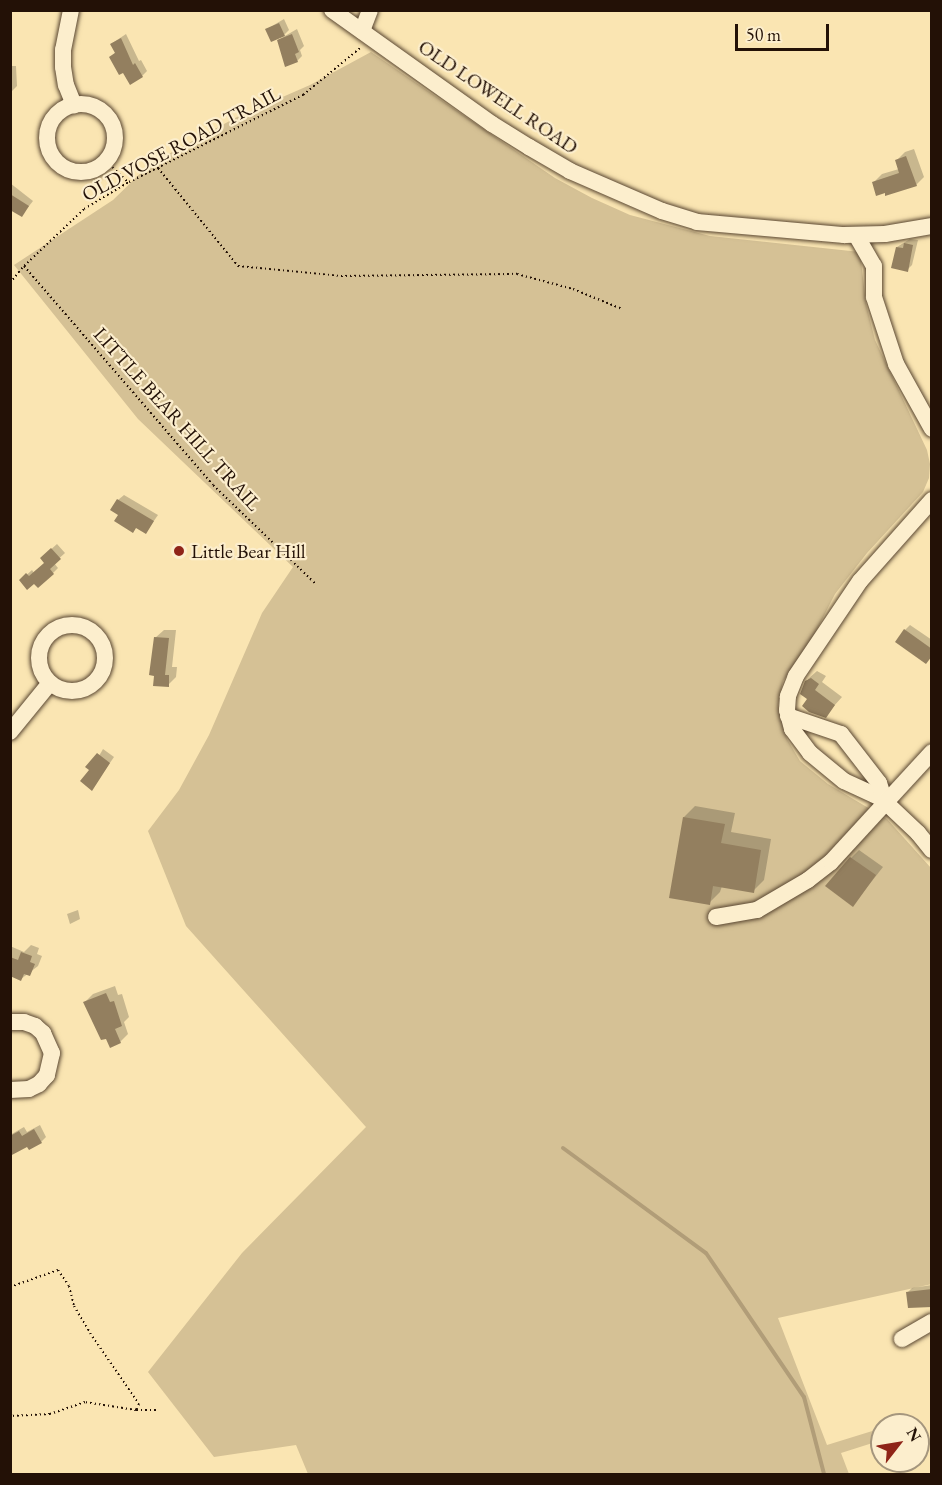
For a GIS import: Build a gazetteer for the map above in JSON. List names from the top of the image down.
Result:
{
  "streets": {
    "street": ["OLD LOWELL ROAD"],
    "path": ["OLD VOSE ROAD TRAIL", "LITTLE BEAR HILL TRAIL"]
  },
  "crossings": [
    ["OLD LOWELL ROAD", "OLD VOSE ROAD TRAIL"],
    ["OLD VOSE ROAD TRAIL", "LITTLE BEAR HILL TRAIL"]
  ],
  "places": ["Little Bear Hill"],
  "scale_bar": "50 m",
  "north": "top right"
}
